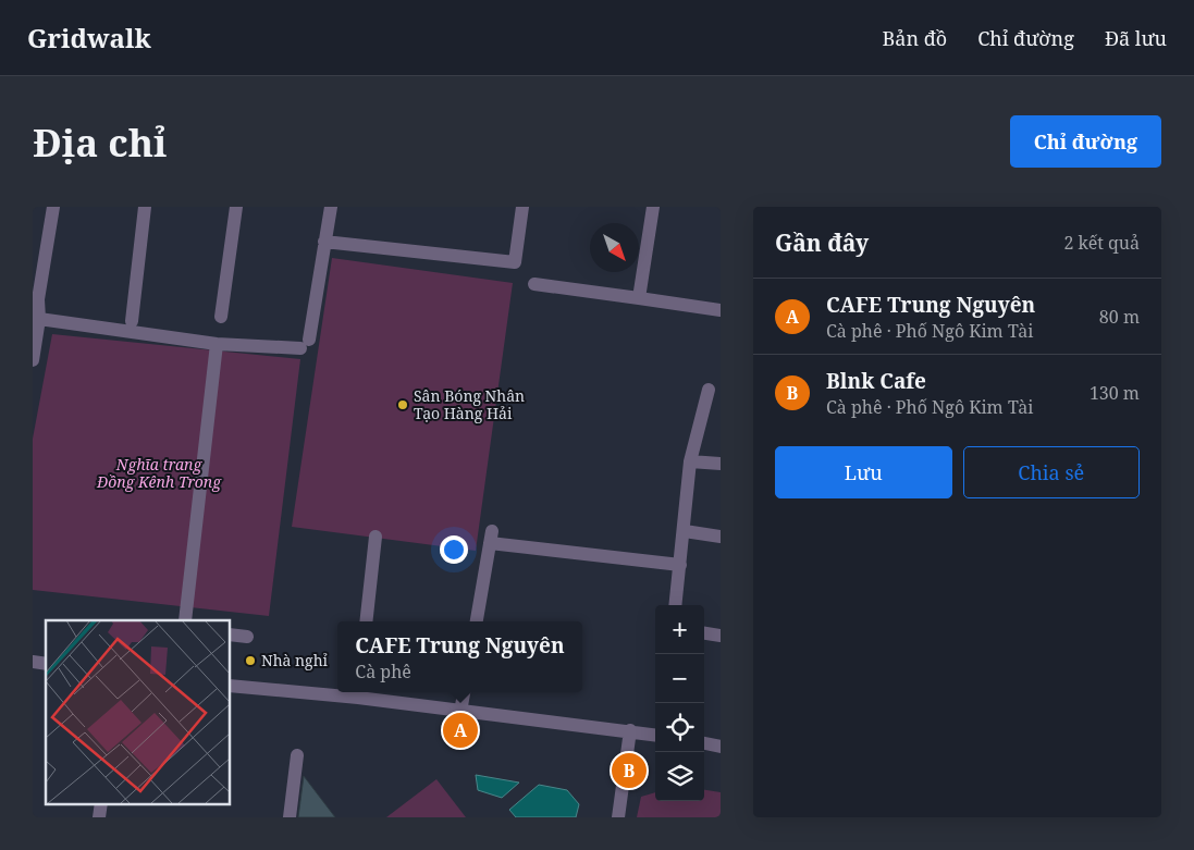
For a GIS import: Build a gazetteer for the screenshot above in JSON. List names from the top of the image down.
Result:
{
  "parks": ["Nghĩa trang Đồng Kênh Trong"],
  "places": ["Sân Bóng Nhân Tạo Hàng Hải", "Nhà nghỉ"],
  "north": "bottom right",
  "page": {
    "header": "Gridwalk",
    "nav": ["Bản đồ", "Chỉ đường", "Đã lưu"],
    "buttons": [
      "Chỉ đường",
      ["Lưu", "Chia sẻ"]
    ],
    "title": "Địa chỉ",
    "heading": ["Gần đây", "2 kết quả"],
    "list": [
      {
        "mark": "A",
        "name": "CAFE Trung Nguyên",
        "note": "Cà phê · Phố Ngô Kim Tài",
        "value": "80 m"
      },
      {
        "mark": "B",
        "name": "Blnk Cafe",
        "note": "Cà phê · Phố Ngô Kim Tài",
        "value": "130 m"
      }
    ],
    "map_buttons": ["+", "−"],
    "popup": ["CAFE Trung Nguyên", "Cà phê"],
    "pins": ["A", "B"]
  }
}
